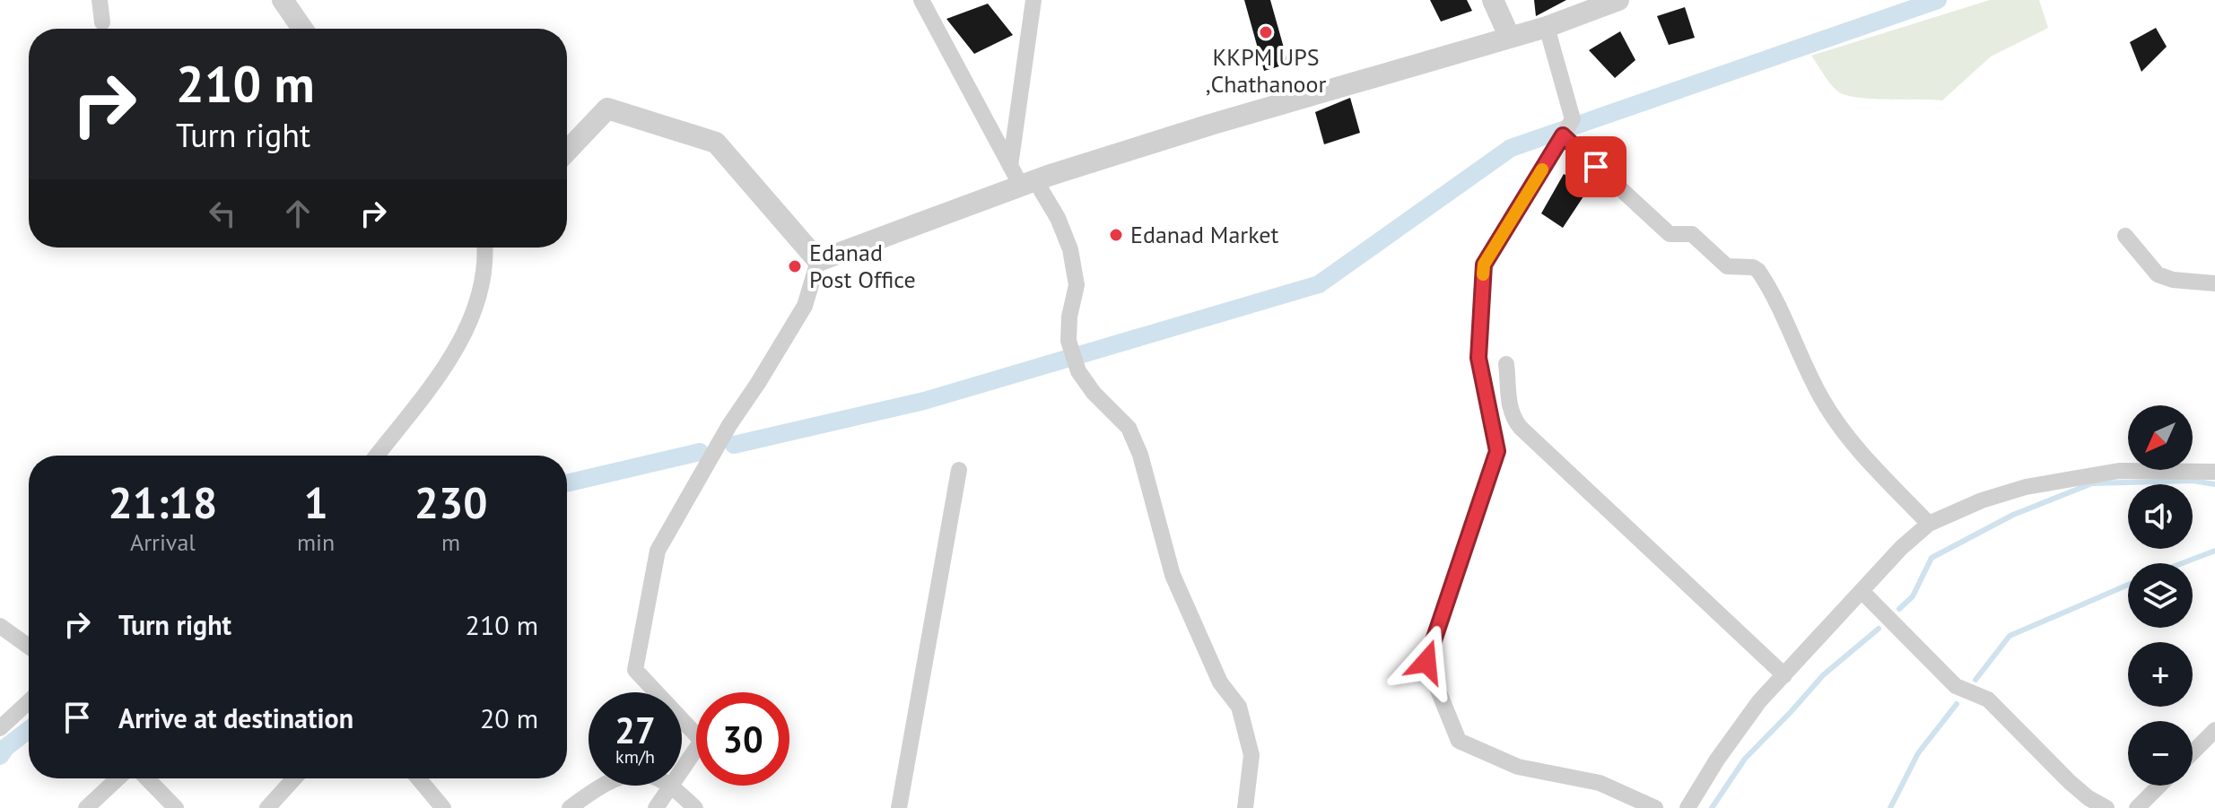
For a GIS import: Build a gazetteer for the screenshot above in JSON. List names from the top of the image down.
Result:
{
  "places": ["KKPM UPS ,Chathanoor", "Edanad Market", "Edanad Post Office"],
  "north": "bottom left",
  "page": {
    "turn": ["210 m", "Turn right"],
    "map_buttons": ["+", "−"],
    "eta": [
      "21:18",
      "Arrival",
      "1",
      "min",
      "230",
      "m"
    ],
    "list": [
      {
        "name": "Turn right",
        "value": "210 m"
      },
      {
        "name": "Arrive at destination",
        "value": "20 m"
      }
    ],
    "speed": "27 km/h",
    "limit": "30"
  }
}
